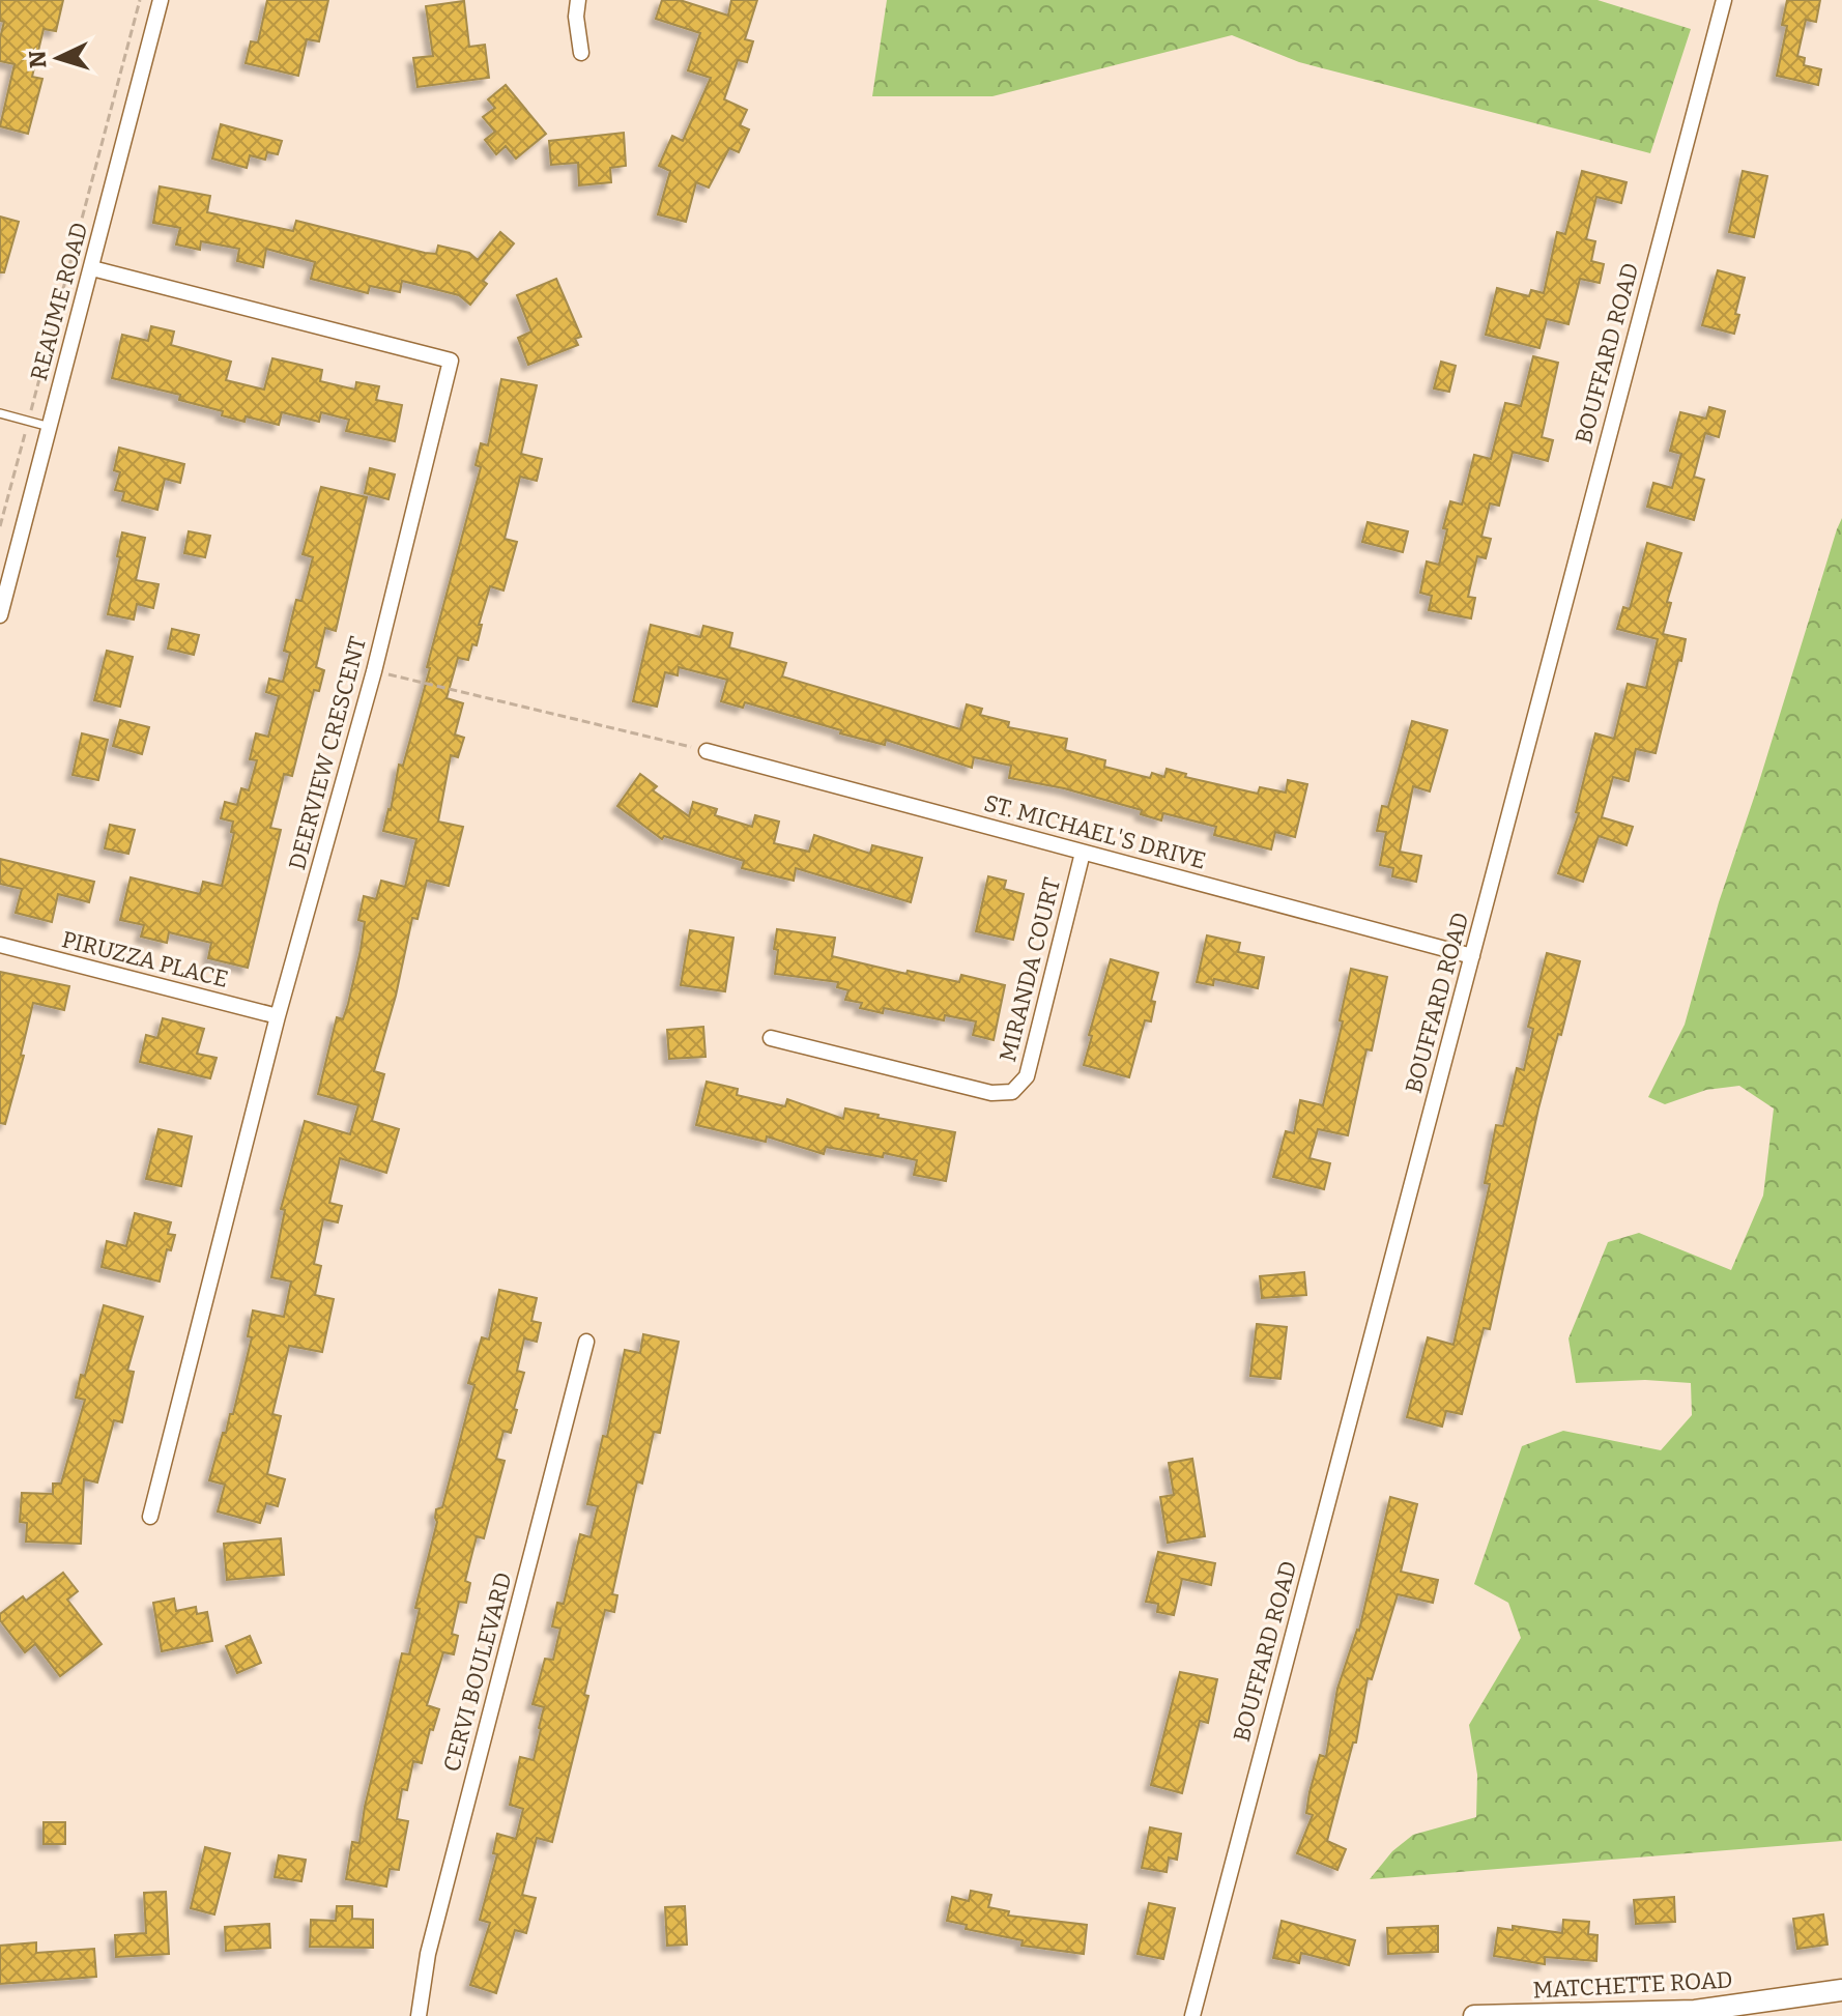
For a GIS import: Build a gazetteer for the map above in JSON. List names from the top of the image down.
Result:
{
  "streets": {
    "street": [
      "REAUME ROAD",
      "BOUFFARD ROAD",
      "DEERVIEW CRESCENT",
      "ST. MICHAEL'S DRIVE",
      "PIRUZZA PLACE",
      "MIRANDA COURT",
      "CERVI BOULEVARD",
      "MATCHETTE ROAD"
    ]
  },
  "crossings": [
    ["REAUME ROAD", "DEERVIEW CRESCENT"],
    ["BOUFFARD ROAD", "ST. MICHAEL'S DRIVE"],
    ["DEERVIEW CRESCENT", "PIRUZZA PLACE"],
    ["ST. MICHAEL'S DRIVE", "MIRANDA COURT"]
  ],
  "north": "left"
}
